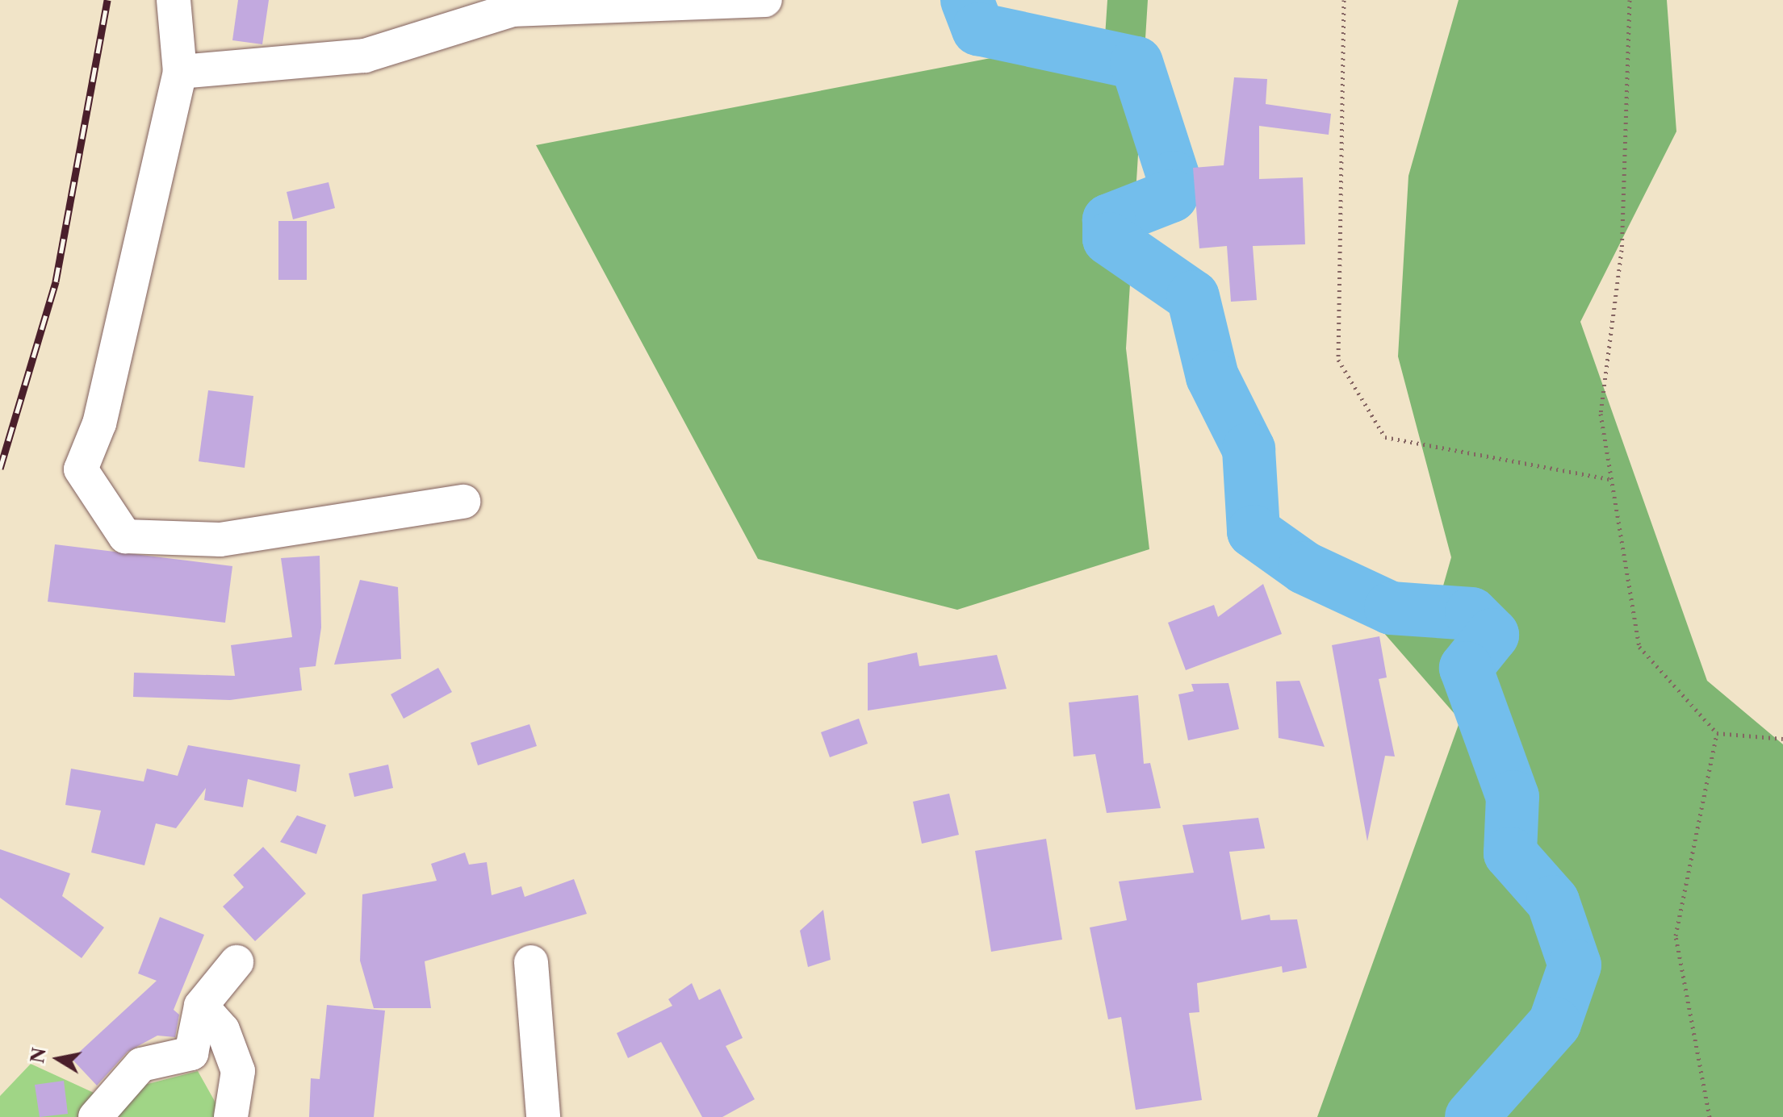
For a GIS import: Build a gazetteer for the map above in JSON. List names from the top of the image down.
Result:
{
  "north": "left"
}
